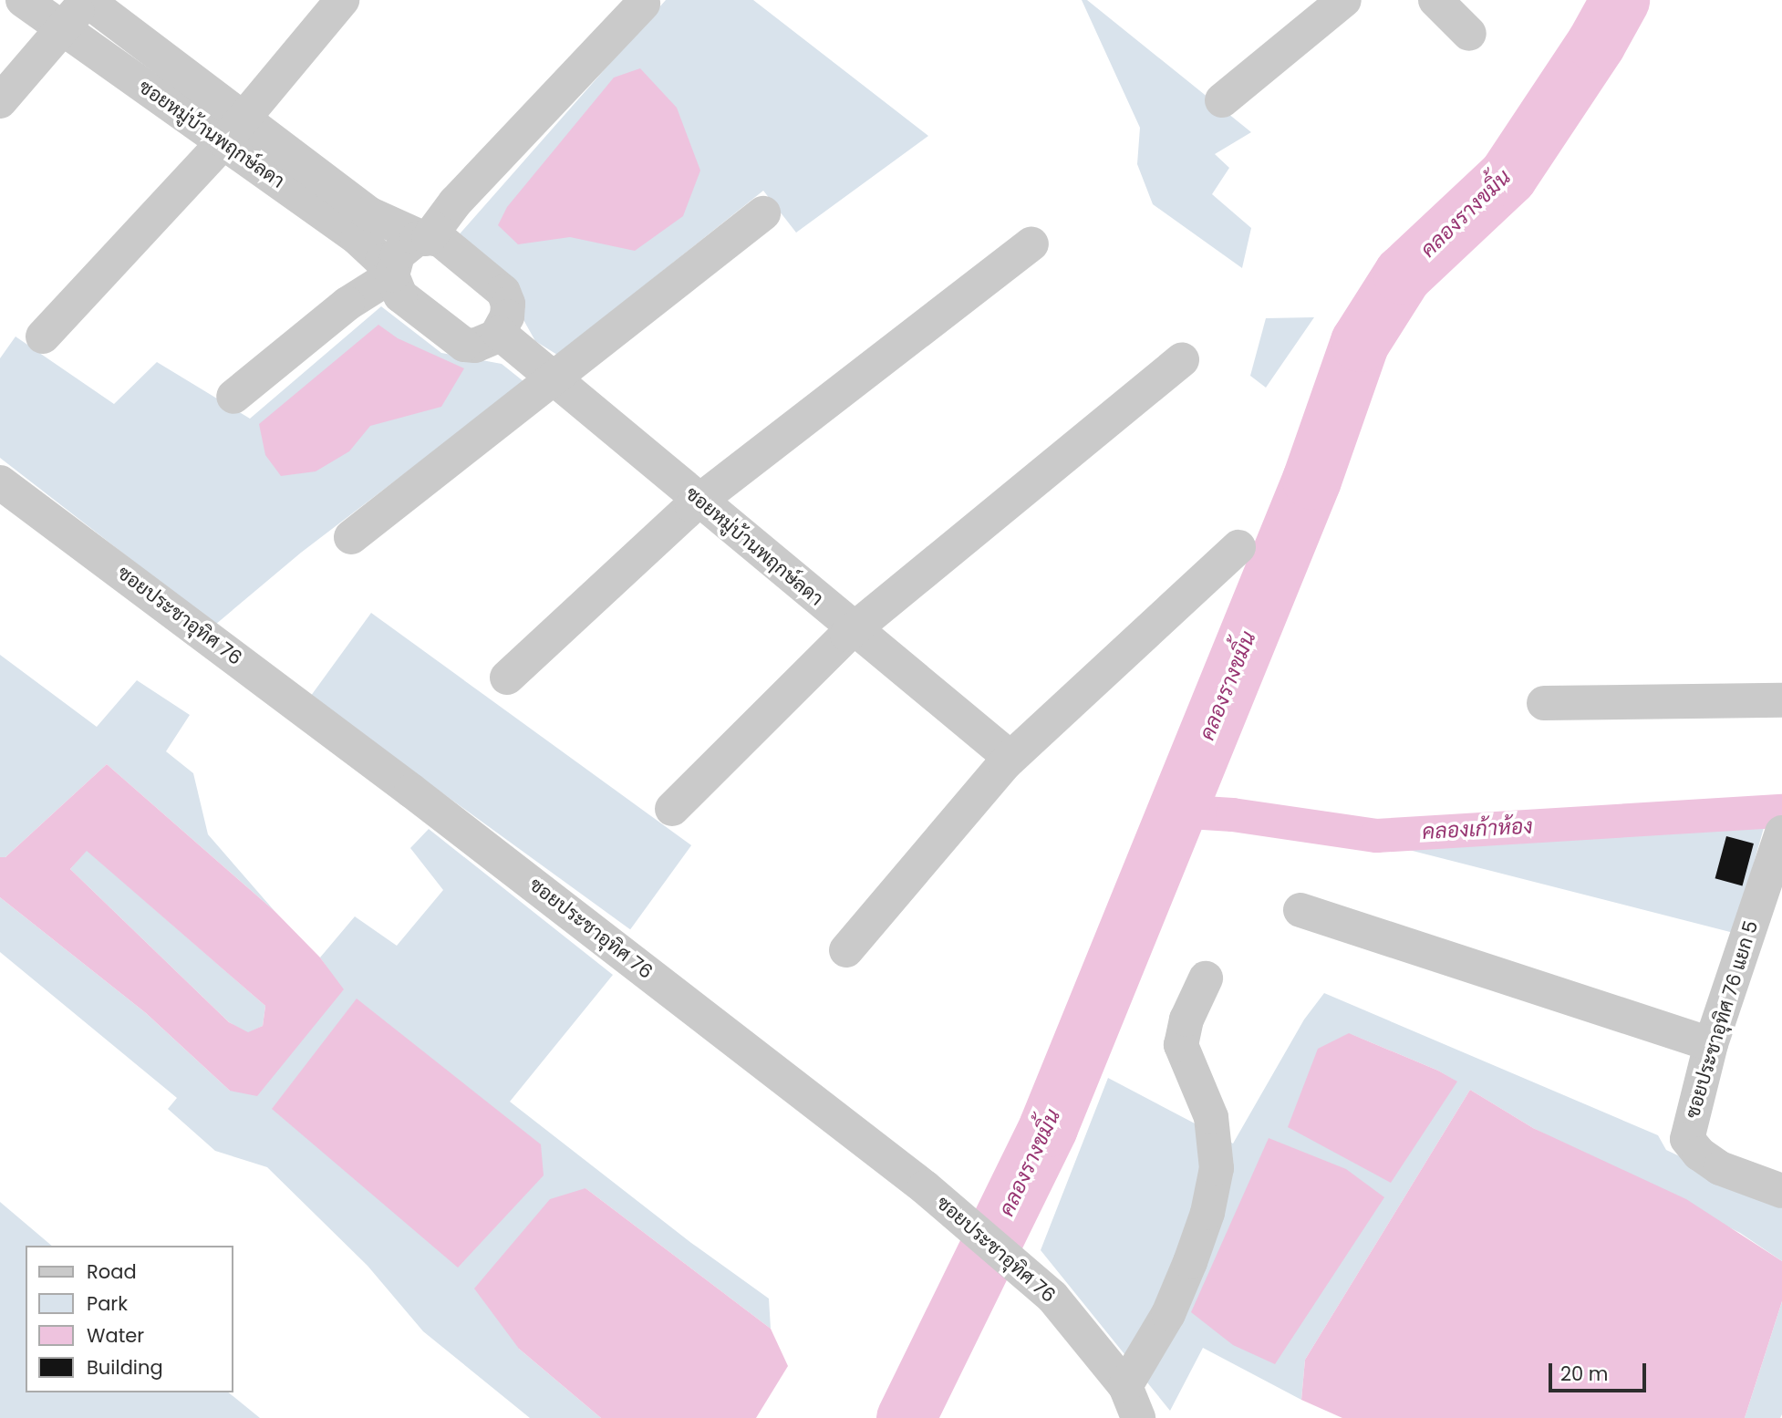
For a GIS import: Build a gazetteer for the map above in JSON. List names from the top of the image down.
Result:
{
  "streets": {
    "street": ["ซอยหมู่บ้านพฤกษ์ลดา", "ซอยประชาอุทิศ 76", "ซอยประชาอุทิศ 76 แยก 5"]
  },
  "water": ["คลองรางขมิ้น", "คลองเก้าห้อง"],
  "legend": [
    "Road",
    "Park",
    "Water",
    "Building"
  ],
  "scale_bar": "20 m"
}
